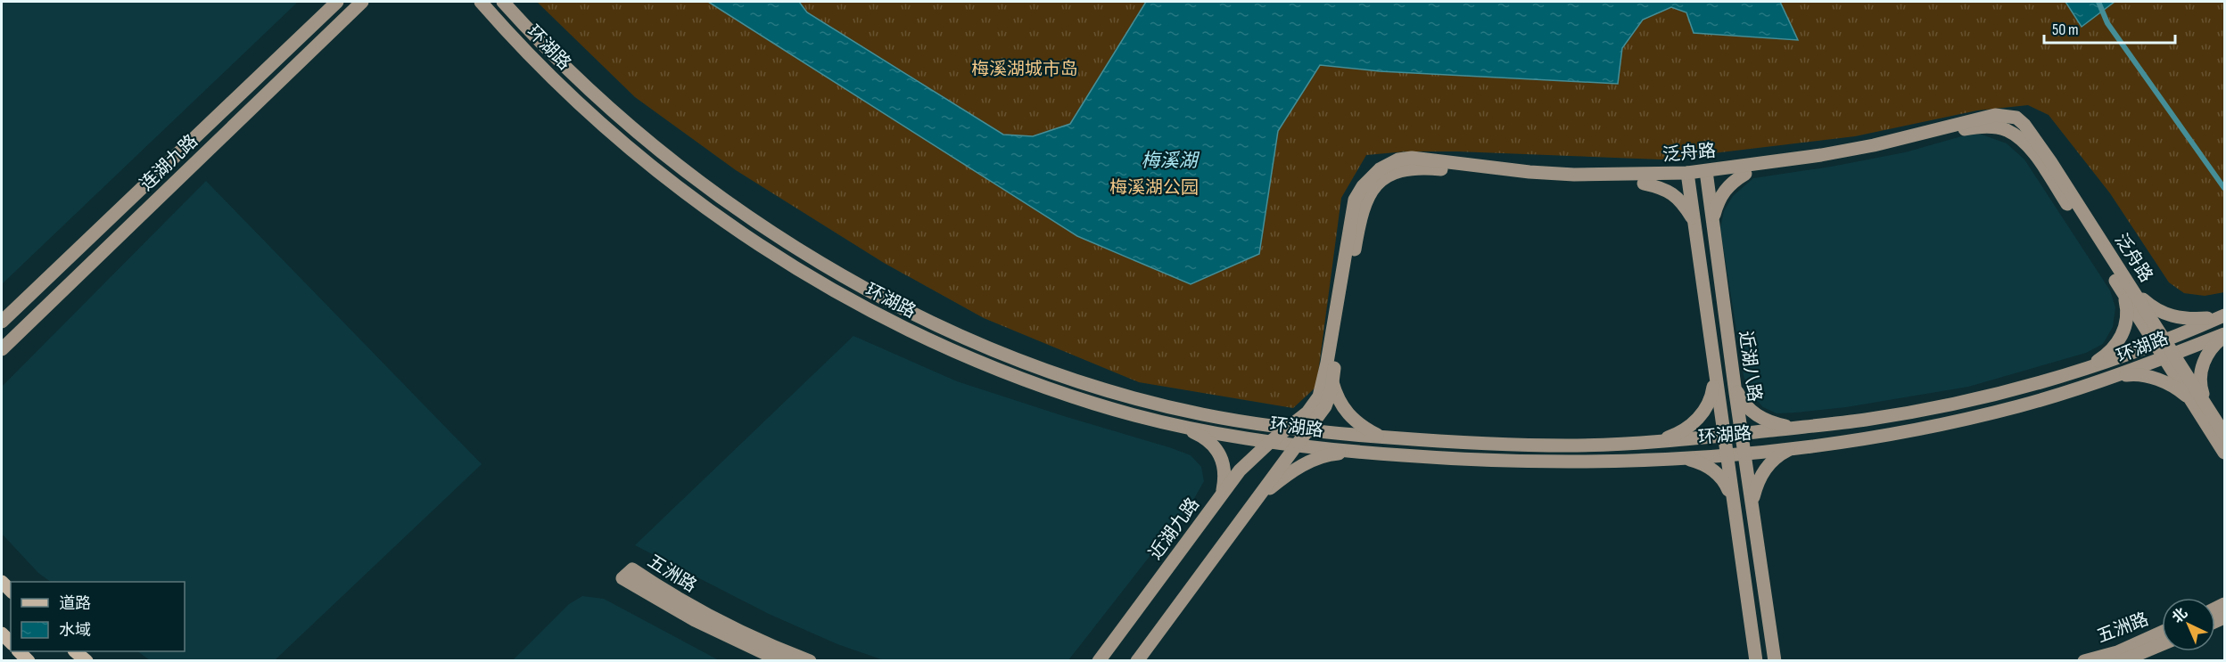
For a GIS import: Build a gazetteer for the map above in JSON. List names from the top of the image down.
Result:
{
  "streets": {
    "main road": [
      "环湖路",
      "泛舟路",
      "连湖九路",
      "近湖八路",
      "近湖九路",
      "五洲路"
    ]
  },
  "crossings": [
    ["环湖路", "泛舟路"],
    ["环湖路", "近湖八路"],
    ["环湖路", "近湖九路"],
    ["泛舟路", "近湖八路"],
    ["泛舟路", "近湖九路"]
  ],
  "water": ["梅溪湖"],
  "parks": ["梅溪湖城市岛", "梅溪湖公园"],
  "legend": ["道路", "水域"],
  "scale_bar": "50 m",
  "north": "top left"
}
